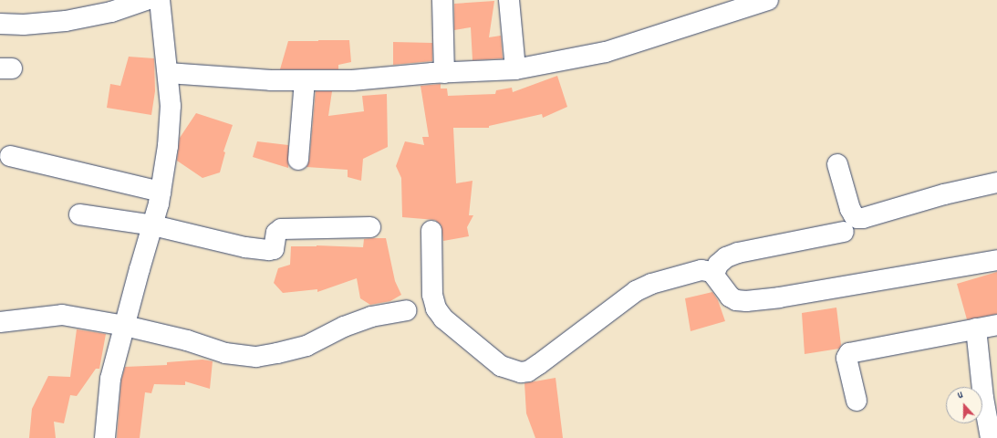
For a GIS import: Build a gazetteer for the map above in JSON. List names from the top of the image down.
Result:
{
  "north": "top"
}
